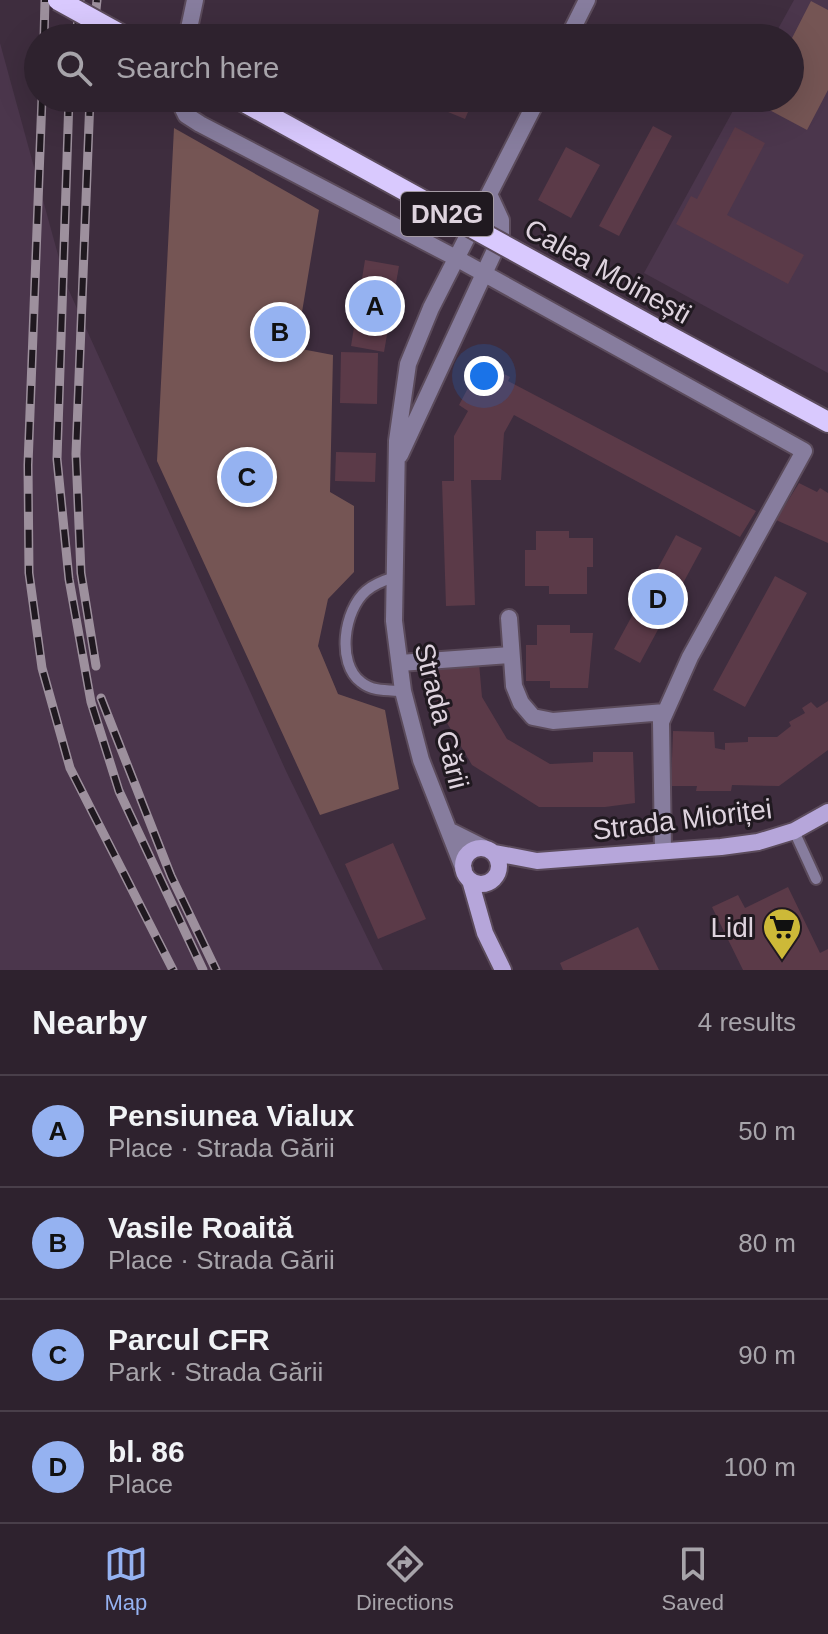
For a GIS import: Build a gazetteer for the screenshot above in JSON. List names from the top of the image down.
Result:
{
  "streets": {
    "main road": [
      "DN2G",
      "Calea Moinești",
      "Strada Gării",
      "Strada Mioriței"
    ]
  },
  "crossings": [
    ["Strada Gării", "Strada Mioriței"]
  ],
  "places": {
    "supermarket": ["Lidl"]
  },
  "page": {
    "search": "Search here",
    "pins": [
      "A",
      "B",
      "C",
      "D"
    ],
    "heading": ["Nearby", "4 results"],
    "list": [
      {
        "mark": "A",
        "name": "Pensiunea Vialux",
        "note": "Place · Strada Gării",
        "value": "50 m"
      },
      {
        "mark": "B",
        "name": "Vasile Roaită",
        "note": "Place · Strada Gării",
        "value": "80 m"
      },
      {
        "mark": "C",
        "name": "Parcul CFR",
        "note": "Park · Strada Gării",
        "value": "90 m"
      },
      {
        "mark": "D",
        "name": "bl. 86",
        "note": "Place",
        "value": "100 m"
      }
    ],
    "nav": ["Map", "Directions", "Saved"]
  }
}
